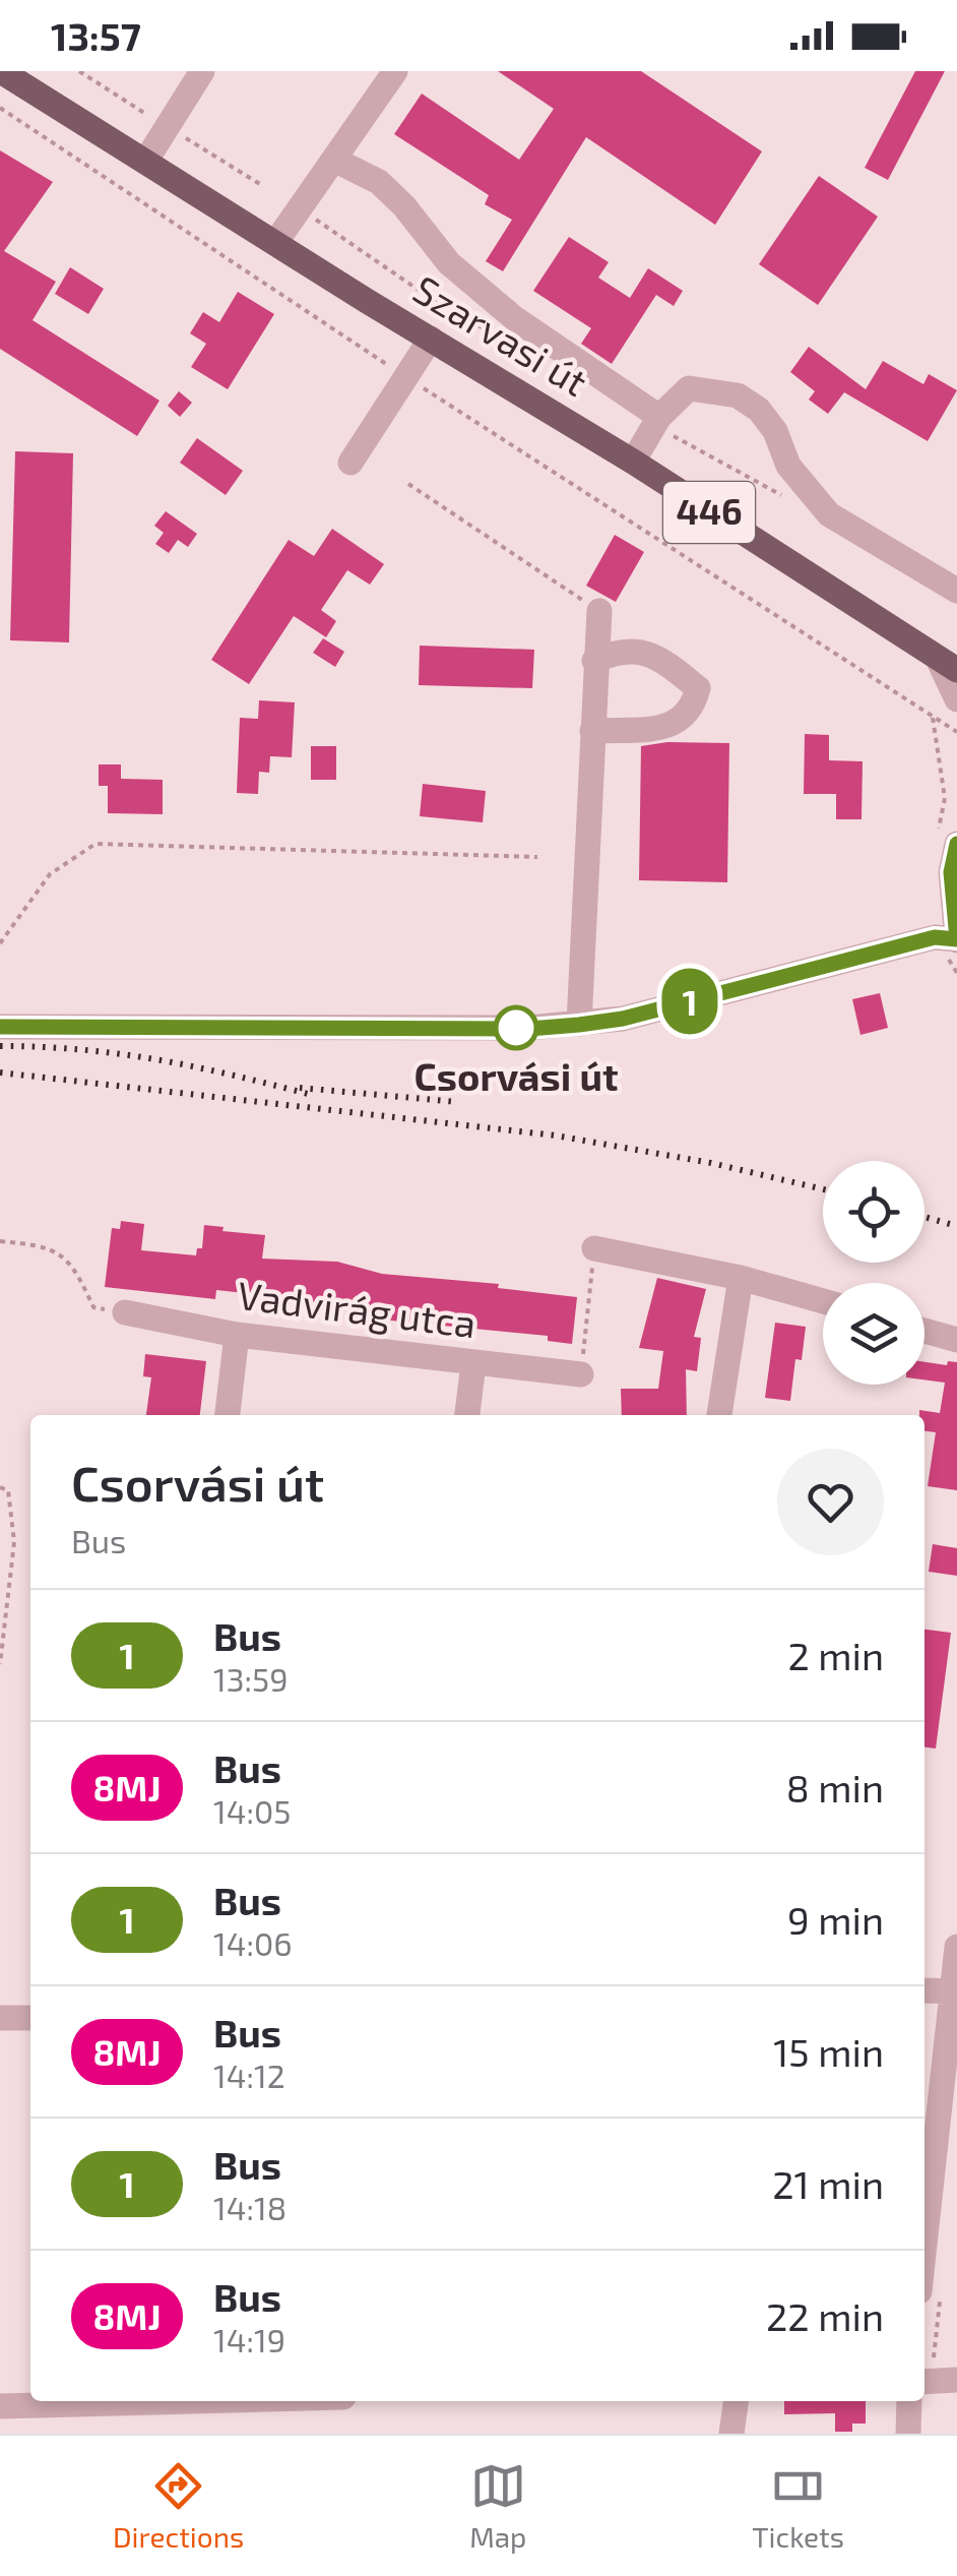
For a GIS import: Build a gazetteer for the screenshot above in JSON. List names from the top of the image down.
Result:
{
  "streets": {
    "main road": ["Szarvasi út", "446"],
    "street": ["Vadvirág utca"]
  },
  "places": ["Csorvási út"],
  "lines": ["bus line 1"],
  "page": {
    "status": "13:57",
    "on_map": "1",
    "heading": ["Csorvási út", "Bus"],
    "list": [
      {
        "mark": "1",
        "name": "Bus",
        "note": "13:59",
        "value": "2 min"
      },
      {
        "mark": "8MJ",
        "name": "Bus",
        "note": "14:05",
        "value": "8 min"
      },
      {
        "mark": "1",
        "name": "Bus",
        "note": "14:06",
        "value": "9 min"
      },
      {
        "mark": "8MJ",
        "name": "Bus",
        "note": "14:12",
        "value": "15 min"
      },
      {
        "mark": "1",
        "name": "Bus",
        "note": "14:18",
        "value": "21 min"
      },
      {
        "mark": "8MJ",
        "name": "Bus",
        "note": "14:19",
        "value": "22 min"
      }
    ],
    "tabs": ["Directions", "Map", "Tickets"]
  }
}
